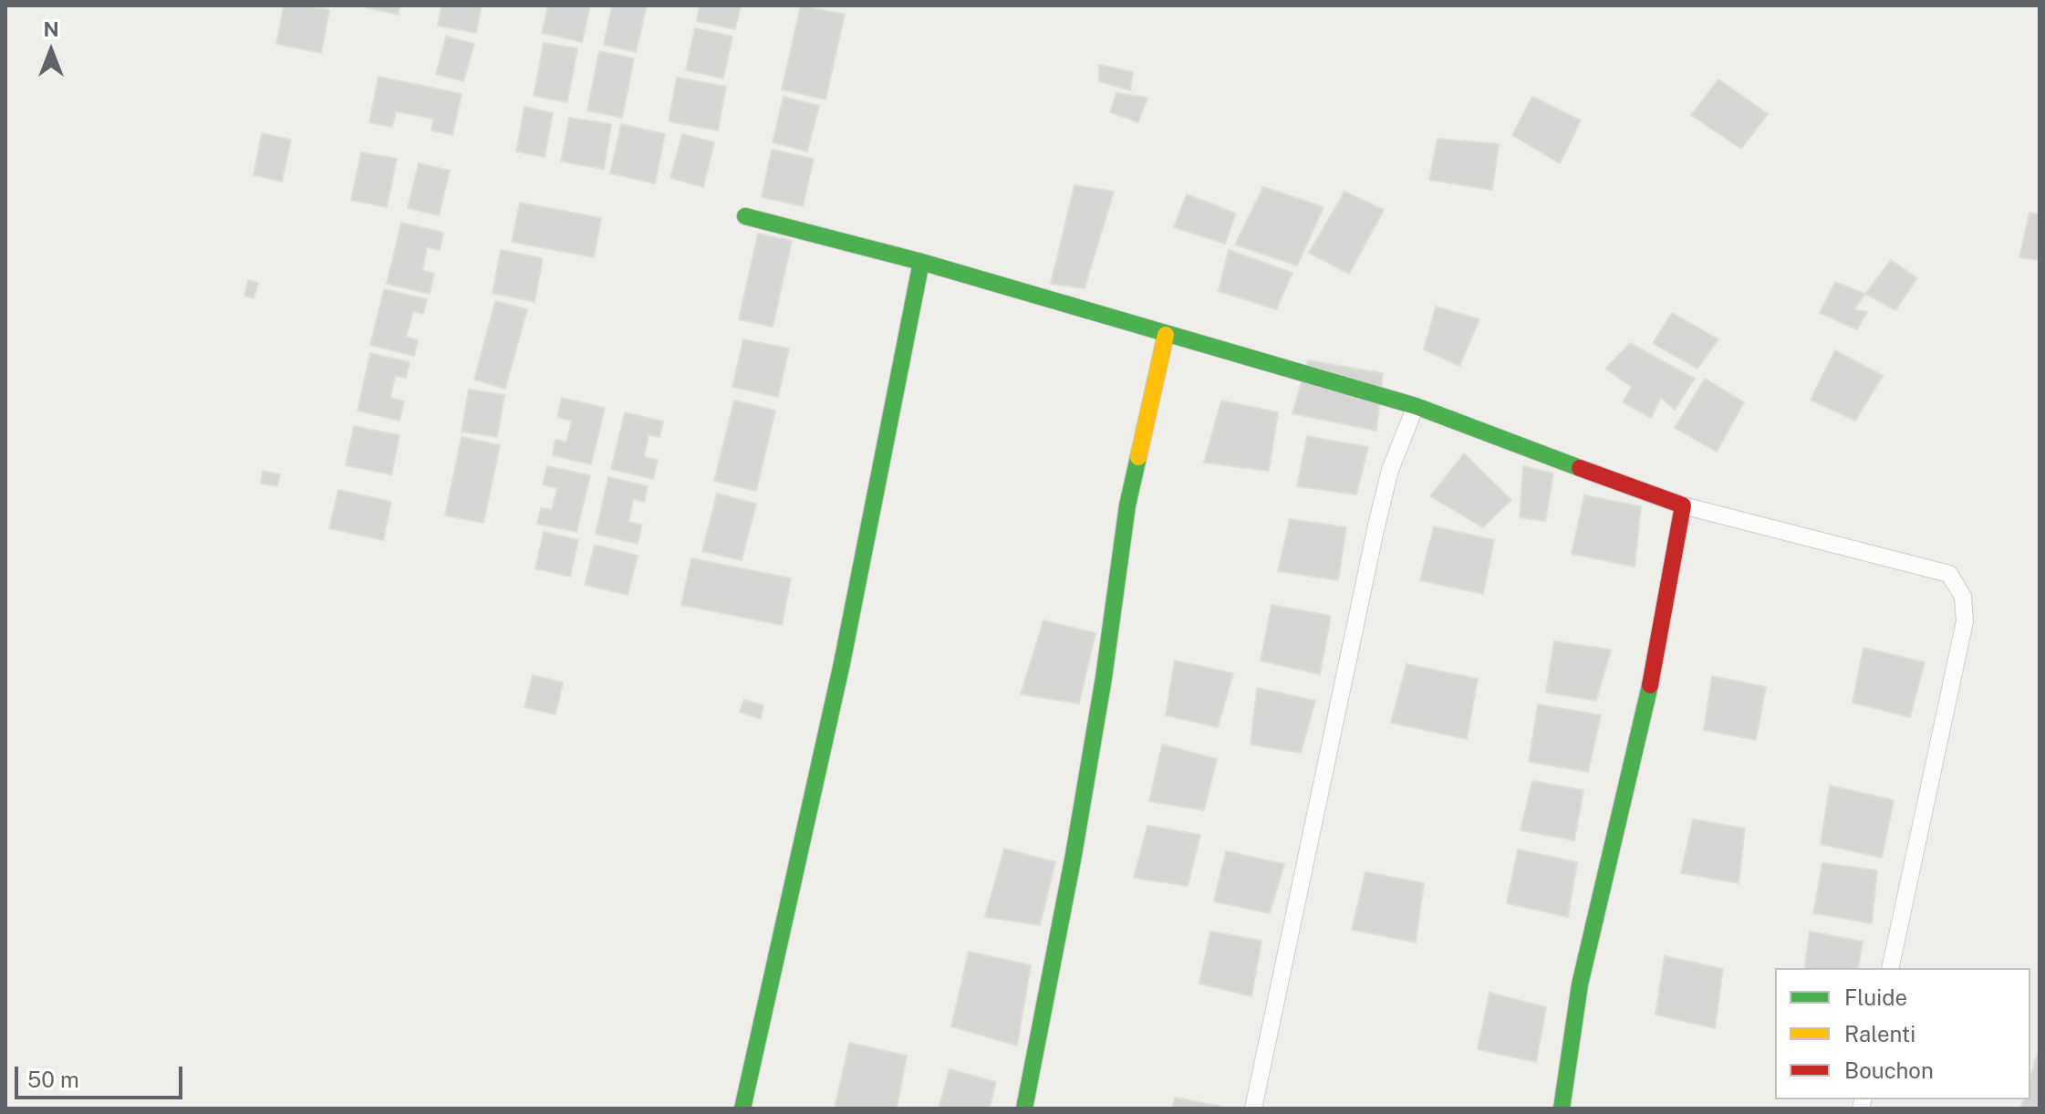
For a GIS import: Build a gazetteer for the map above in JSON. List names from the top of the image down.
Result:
{
  "legend": ["Fluide", "Ralenti", "Bouchon"],
  "scale_bar": "50 m",
  "north": "top"
}
